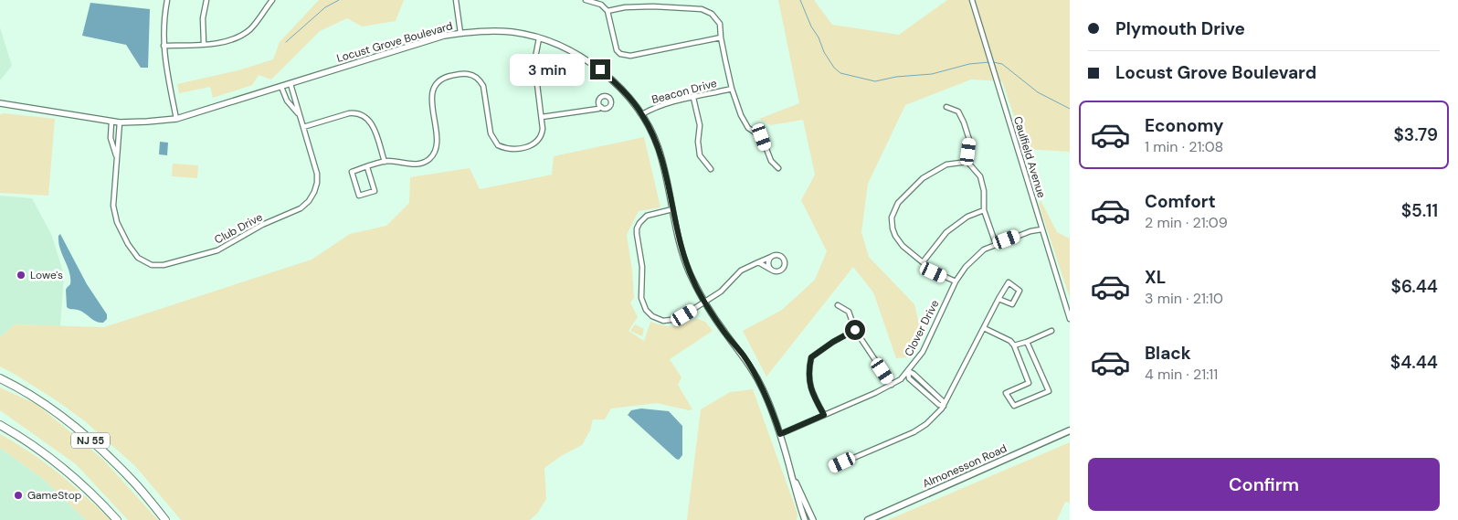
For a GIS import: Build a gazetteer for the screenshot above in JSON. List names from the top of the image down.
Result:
{
  "streets": {
    "highway": ["NJ 55"],
    "main road": ["Almonesson Road"],
    "street": [
      "Locust Grove Boulevard",
      "Beacon Drive",
      "Caulfield Avenue",
      "Club Drive",
      "Clover Drive"
    ]
  },
  "crossings": [
    ["Locust Grove Boulevard", "Beacon Drive"],
    ["Locust Grove Boulevard", "Club Drive"],
    ["Locust Grove Boulevard", "Clover Drive"],
    ["Caulfield Avenue", "Clover Drive"]
  ],
  "places": ["Lowe's", "GameStop"],
  "page": {
    "banner": ["Plymouth Drive", "Locust Grove Boulevard"],
    "bubble": "3 min",
    "list": [
      {
        "name": "Economy",
        "note": "1 min · 21:08",
        "value": "$3.79"
      },
      {
        "name": "Comfort",
        "note": "2 min · 21:09",
        "value": "$5.11"
      },
      {
        "name": "XL",
        "note": "3 min · 21:10",
        "value": "$6.44"
      },
      {
        "name": "Black",
        "note": "4 min · 21:11",
        "value": "$4.44"
      }
    ],
    "buttons": "Confirm"
  }
}
